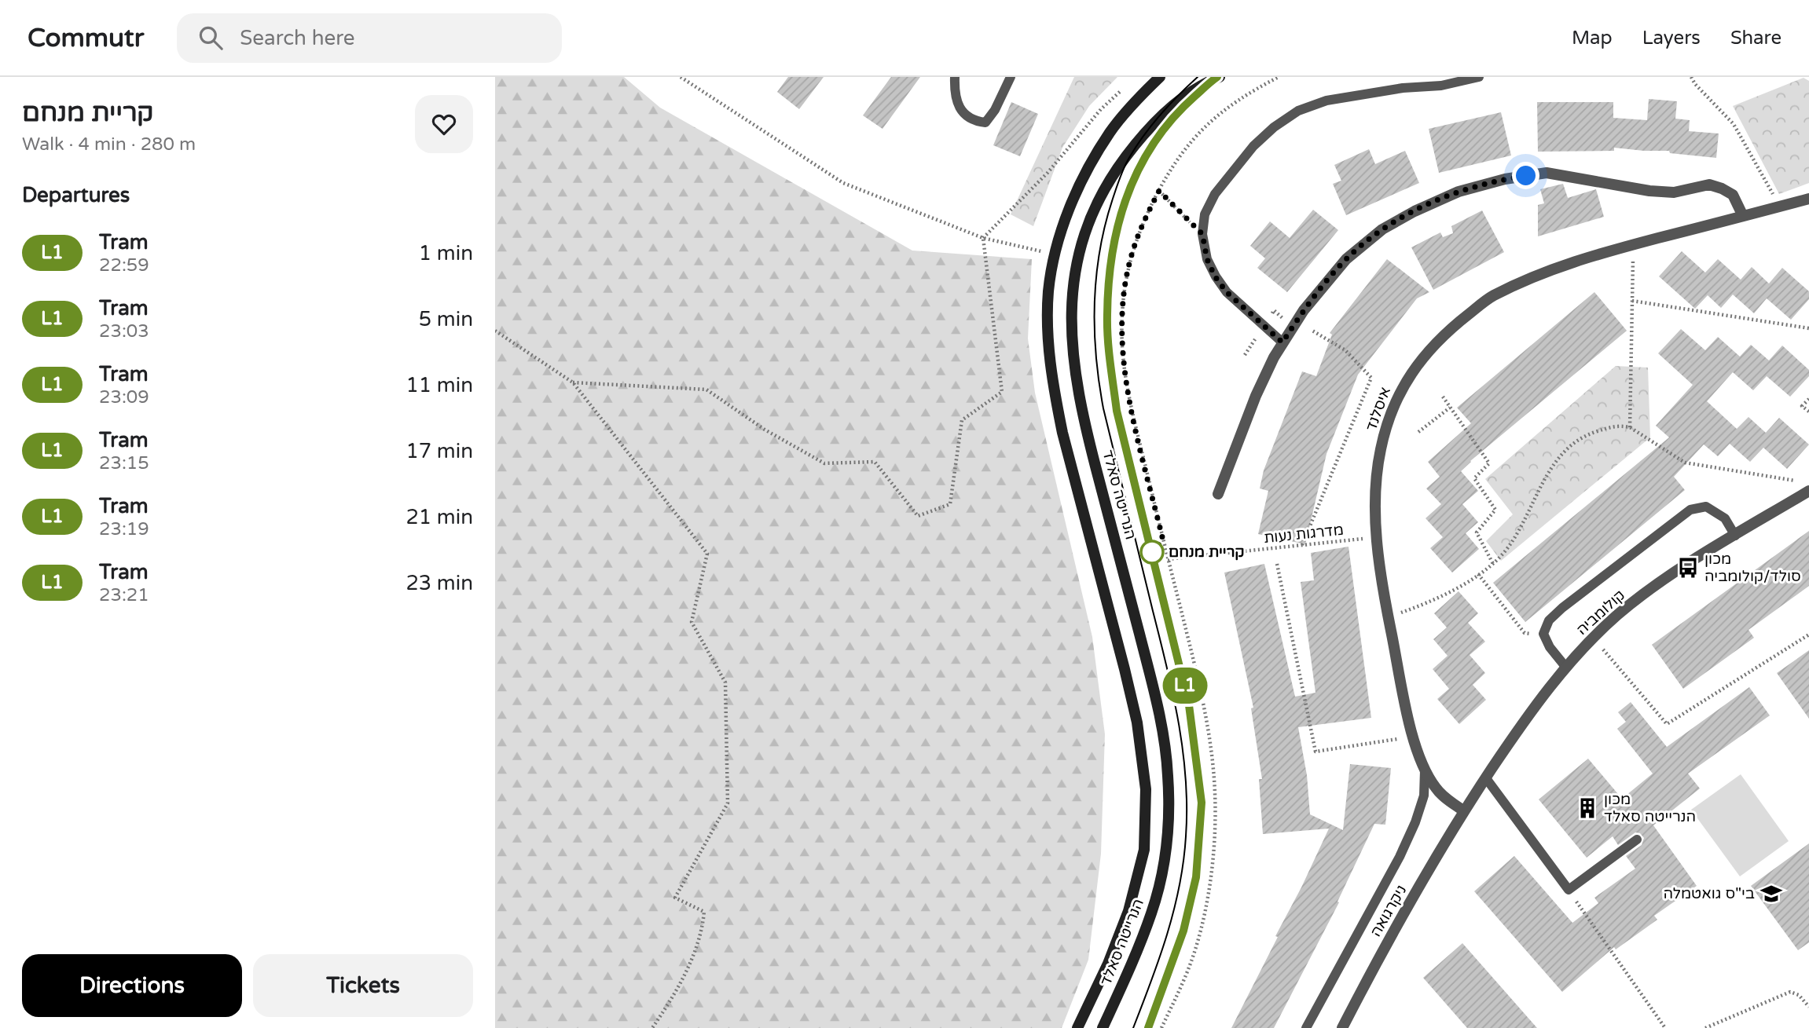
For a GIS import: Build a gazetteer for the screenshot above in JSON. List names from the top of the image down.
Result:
{
  "streets": {
    "main road": ["הנרייטה סאלד"],
    "street": ["איסלנד", "קולומביה", "ניקרגואה"],
    "path": ["מדרגות נעות"]
  },
  "crossings": [
    ["איסלנד", "מדרגות נעות"],
    ["איסלנד", "קולומביה"],
    ["איסלנד", "ניקרגואה"],
    ["קולומביה", "ניקרגואה"]
  ],
  "places": {
    "other": ["קריית מנחם"],
    "bus stop": ["מכון סולד/קולומביה"],
    "building": ["מכון הנרייטה סאלד"],
    "school or university": ["בי\"ס גואטמלה"]
  },
  "lines": ["tram line L1"],
  "page": {
    "header": "Commutr",
    "search": "Search here",
    "nav": ["Map", "Layers", "Share"],
    "heading": [
      ["קריית מנחם", "Walk · 4 min · 280 m"],
      "Departures"
    ],
    "on_map": "L1",
    "list": [
      {
        "mark": "L1",
        "name": "Tram",
        "note": "22:59",
        "value": "1 min"
      },
      {
        "mark": "L1",
        "name": "Tram",
        "note": "23:03",
        "value": "5 min"
      },
      {
        "mark": "L1",
        "name": "Tram",
        "note": "23:09",
        "value": "11 min"
      },
      {
        "mark": "L1",
        "name": "Tram",
        "note": "23:15",
        "value": "17 min"
      },
      {
        "mark": "L1",
        "name": "Tram",
        "note": "23:19",
        "value": "21 min"
      },
      {
        "mark": "L1",
        "name": "Tram",
        "note": "23:21",
        "value": "23 min"
      }
    ],
    "buttons": ["Directions", "Tickets"]
  }
}
